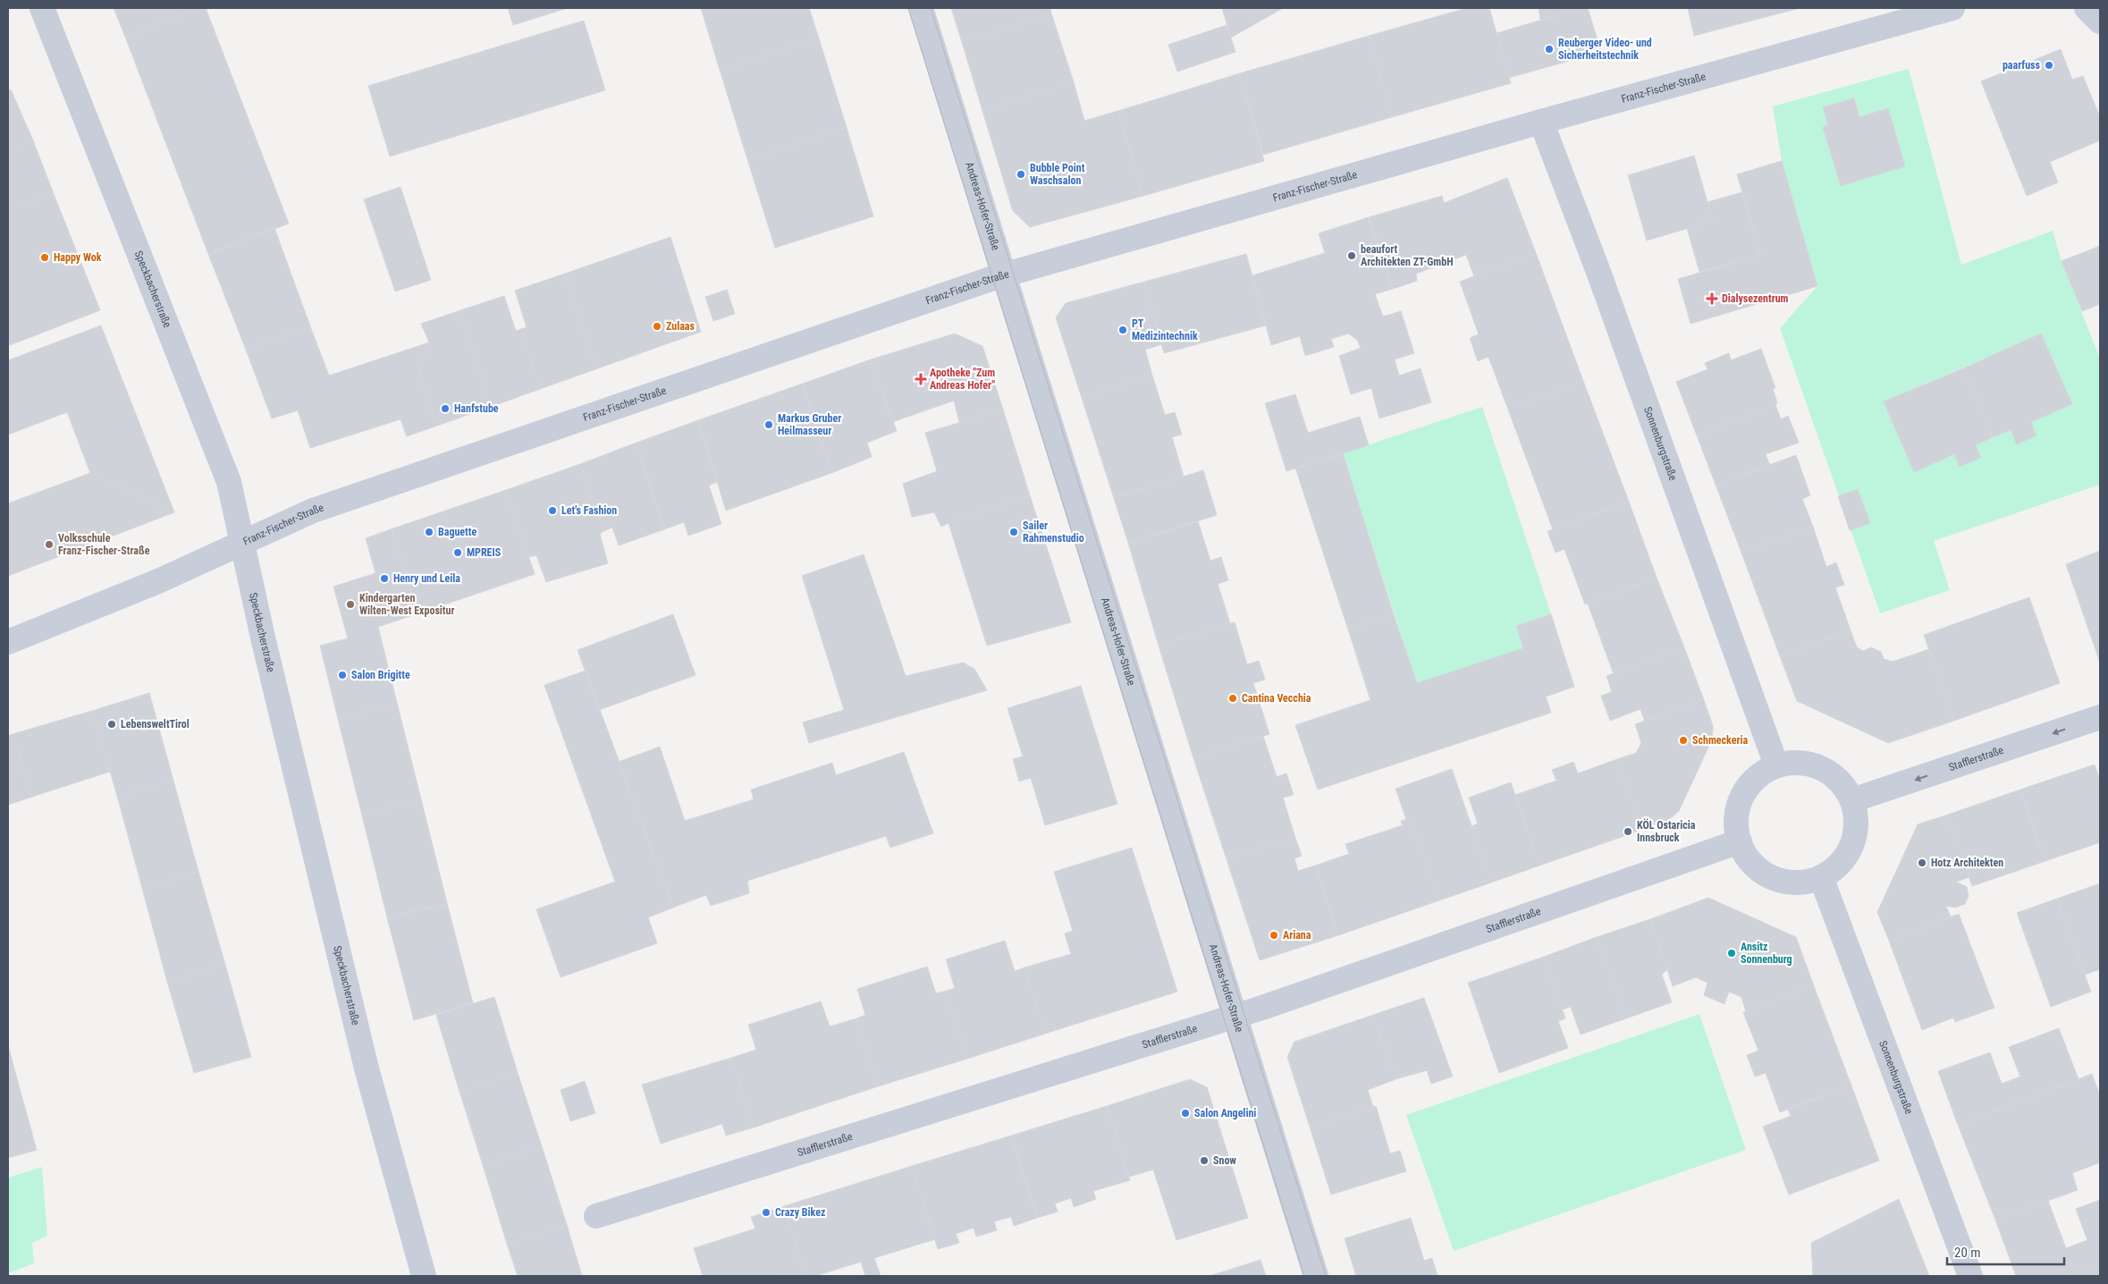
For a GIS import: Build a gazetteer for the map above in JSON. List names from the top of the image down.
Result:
{
  "streets": {
    "street": [
      "Franz-Fischer-Straße",
      "Andreas-Hofer-Straße",
      "Speckbacherstraße",
      "Sonnenburgstraße",
      "Stafflerstraße"
    ]
  },
  "crossings": [
    ["Franz-Fischer-Straße", "Andreas-Hofer-Straße"],
    ["Franz-Fischer-Straße", "Speckbacherstraße"],
    ["Franz-Fischer-Straße", "Sonnenburgstraße"],
    ["Andreas-Hofer-Straße", "Stafflerstraße"],
    ["Sonnenburgstraße", "Stafflerstraße"]
  ],
  "places": {
    "other": [
      "Reuberger Video- und Sicherheitstechnik",
      "paarfuss",
      "Bubble Point Waschsalon",
      "beaufort Architekten ZT-GmbH",
      "Happy Wok",
      "Zulaas",
      "PT Medizintechnik",
      "Hanfstube",
      "Markus Gruber Heilmasseur",
      "Let's Fashion",
      "Baguette",
      "Sailer Rahmenstudio",
      "Volksschule Franz-Fischer-Straße",
      "MPREIS",
      "Henry und Leila",
      "Kindergarten Wilten-West Expositur",
      "Salon Brigitte",
      "Cantina Vecchia",
      "LebensweltTirol",
      "Schmeckeria",
      "KÖL Ostaricia Innsbruck",
      "Hotz Architekten",
      "Ariana",
      "Ansitz Sonnenburg",
      "Salon Angelini",
      "Snow",
      "Crazy Bikez"
    ],
    "health": ["Dialysezentrum", "Apotheke \"Zum Andreas Hofer\""]
  },
  "scale_bar": "20 m"
}
